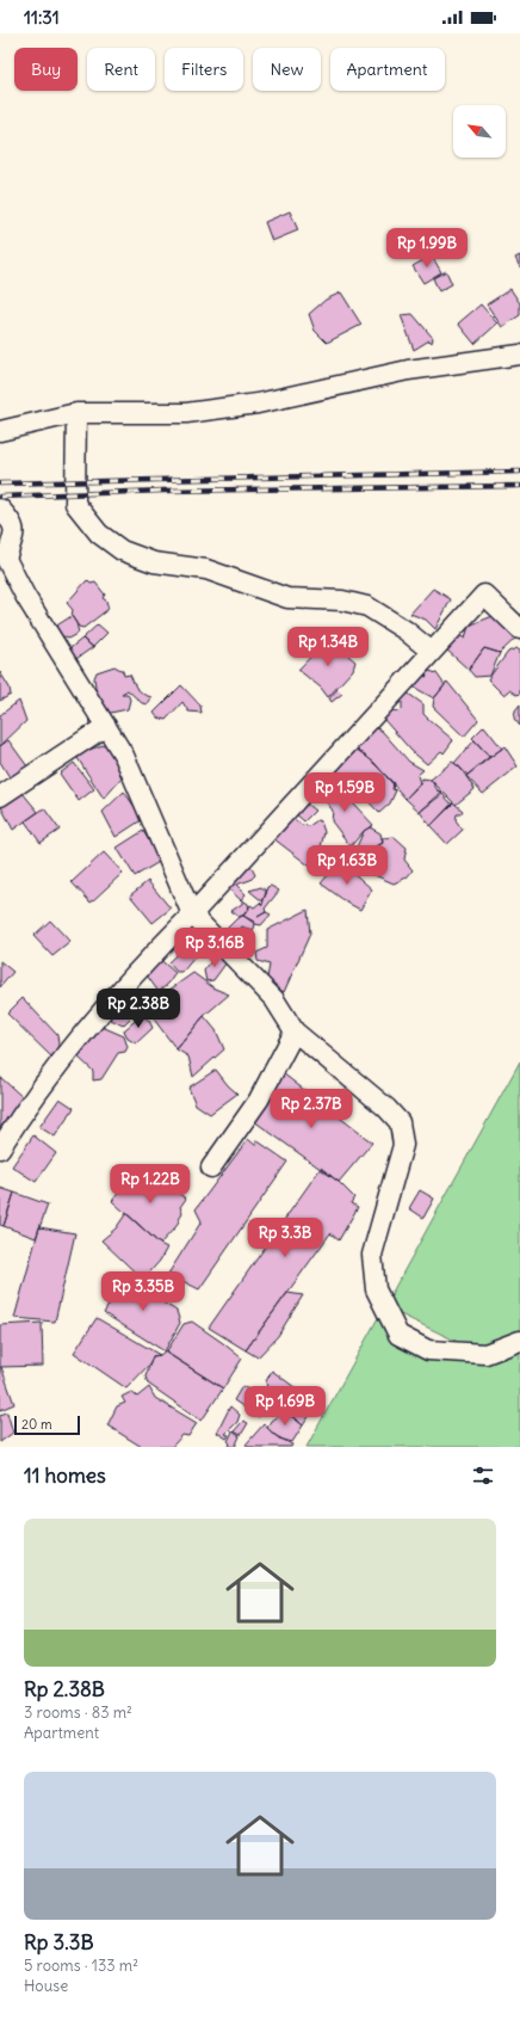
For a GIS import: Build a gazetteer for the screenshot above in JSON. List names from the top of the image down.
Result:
{
  "scale_bar": "20 m",
  "north": "top left",
  "page": {
    "status": "11:31",
    "chip": [
      "Buy",
      "Rent",
      "Filters",
      "New",
      "Apartment"
    ],
    "price": [
      "Rp 1.99B",
      "Rp 1.34B",
      "Rp 1.59B",
      "Rp 1.63B",
      "Rp 3.16B",
      "Rp 2.38B",
      "Rp 2.37B",
      "Rp 1.22B",
      "Rp 3.3B",
      "Rp 3.35B",
      "Rp 1.69B"
    ],
    "scale": "20 m",
    "heading": "11 homes",
    "list": [
      {
        "name": "Rp 2.38B",
        "note": "3 rooms · 83 m² · Apartment"
      },
      {
        "name": "Rp 3.3B",
        "note": "5 rooms · 133 m² · House"
      }
    ]
  }
}
